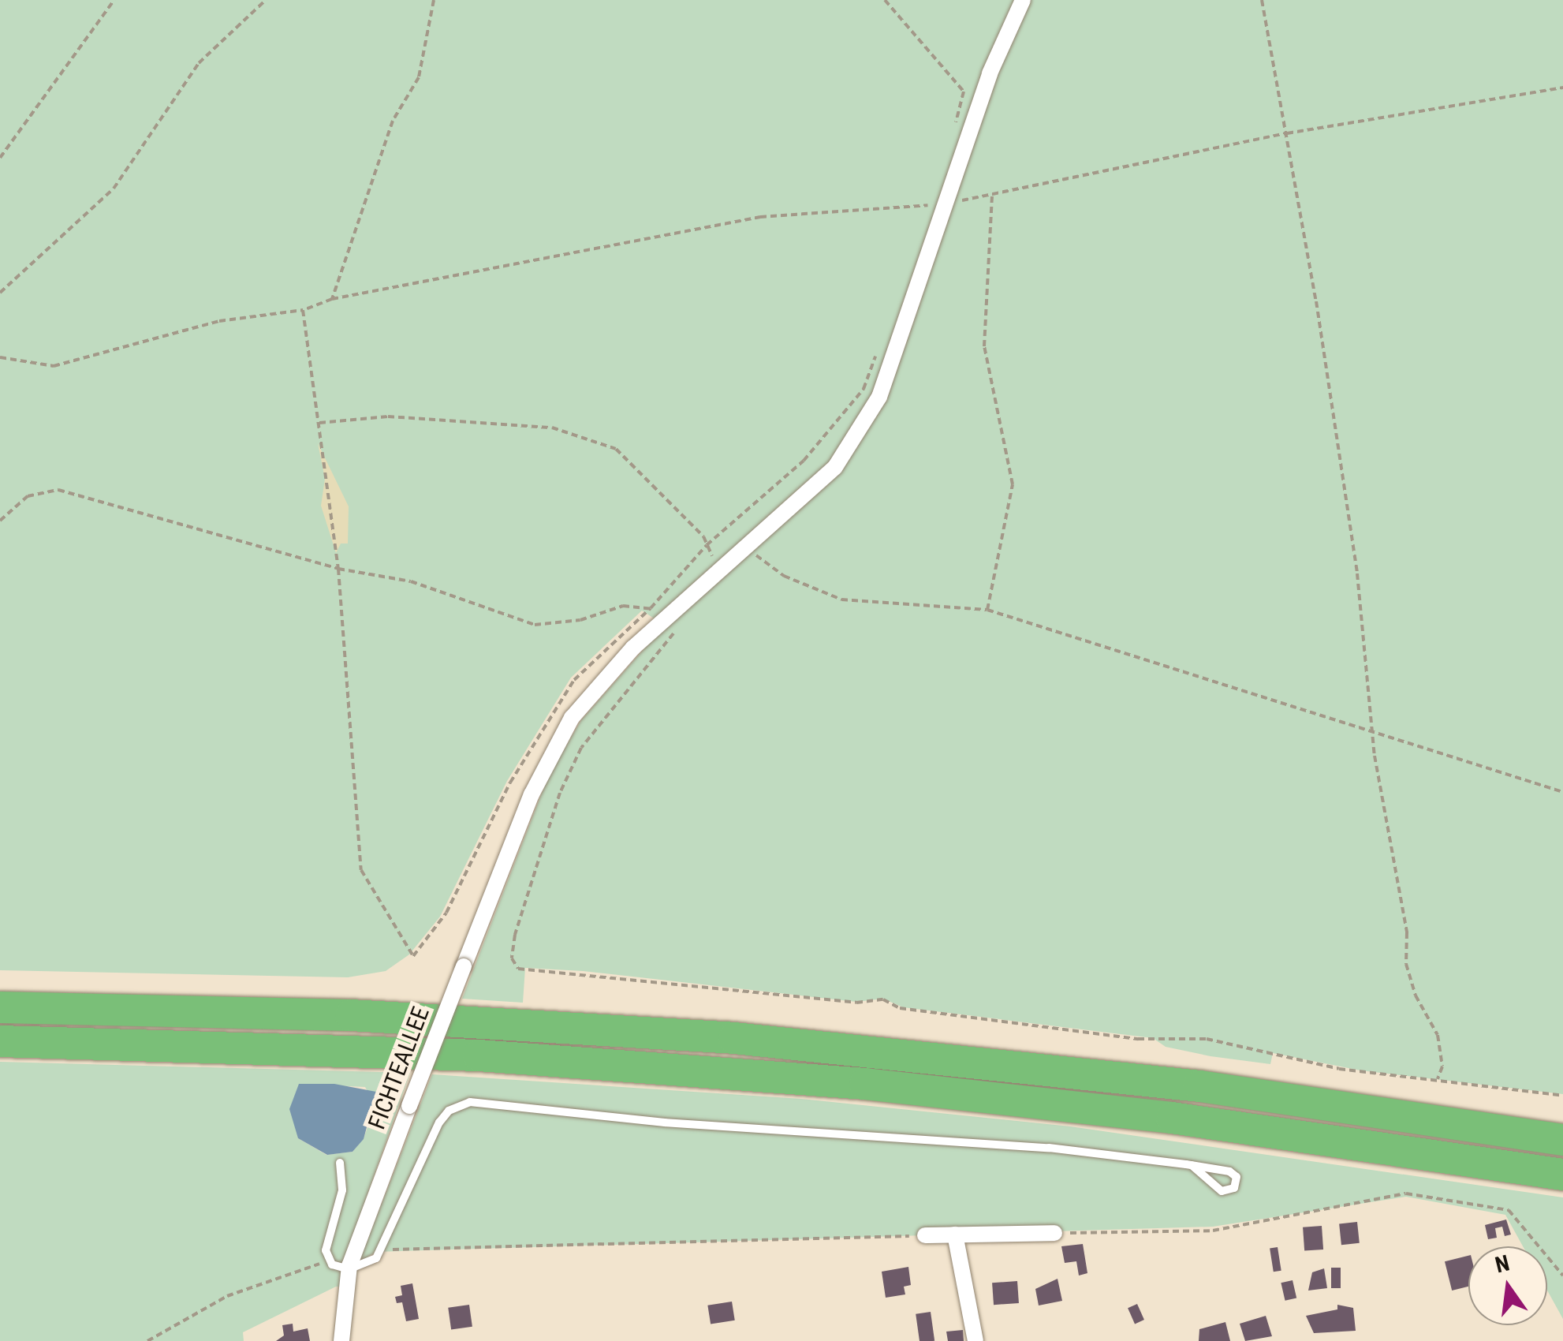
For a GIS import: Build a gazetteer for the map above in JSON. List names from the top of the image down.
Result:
{
  "streets": {
    "street": ["FICHTEALLEE"]
  },
  "north": "top"
}
